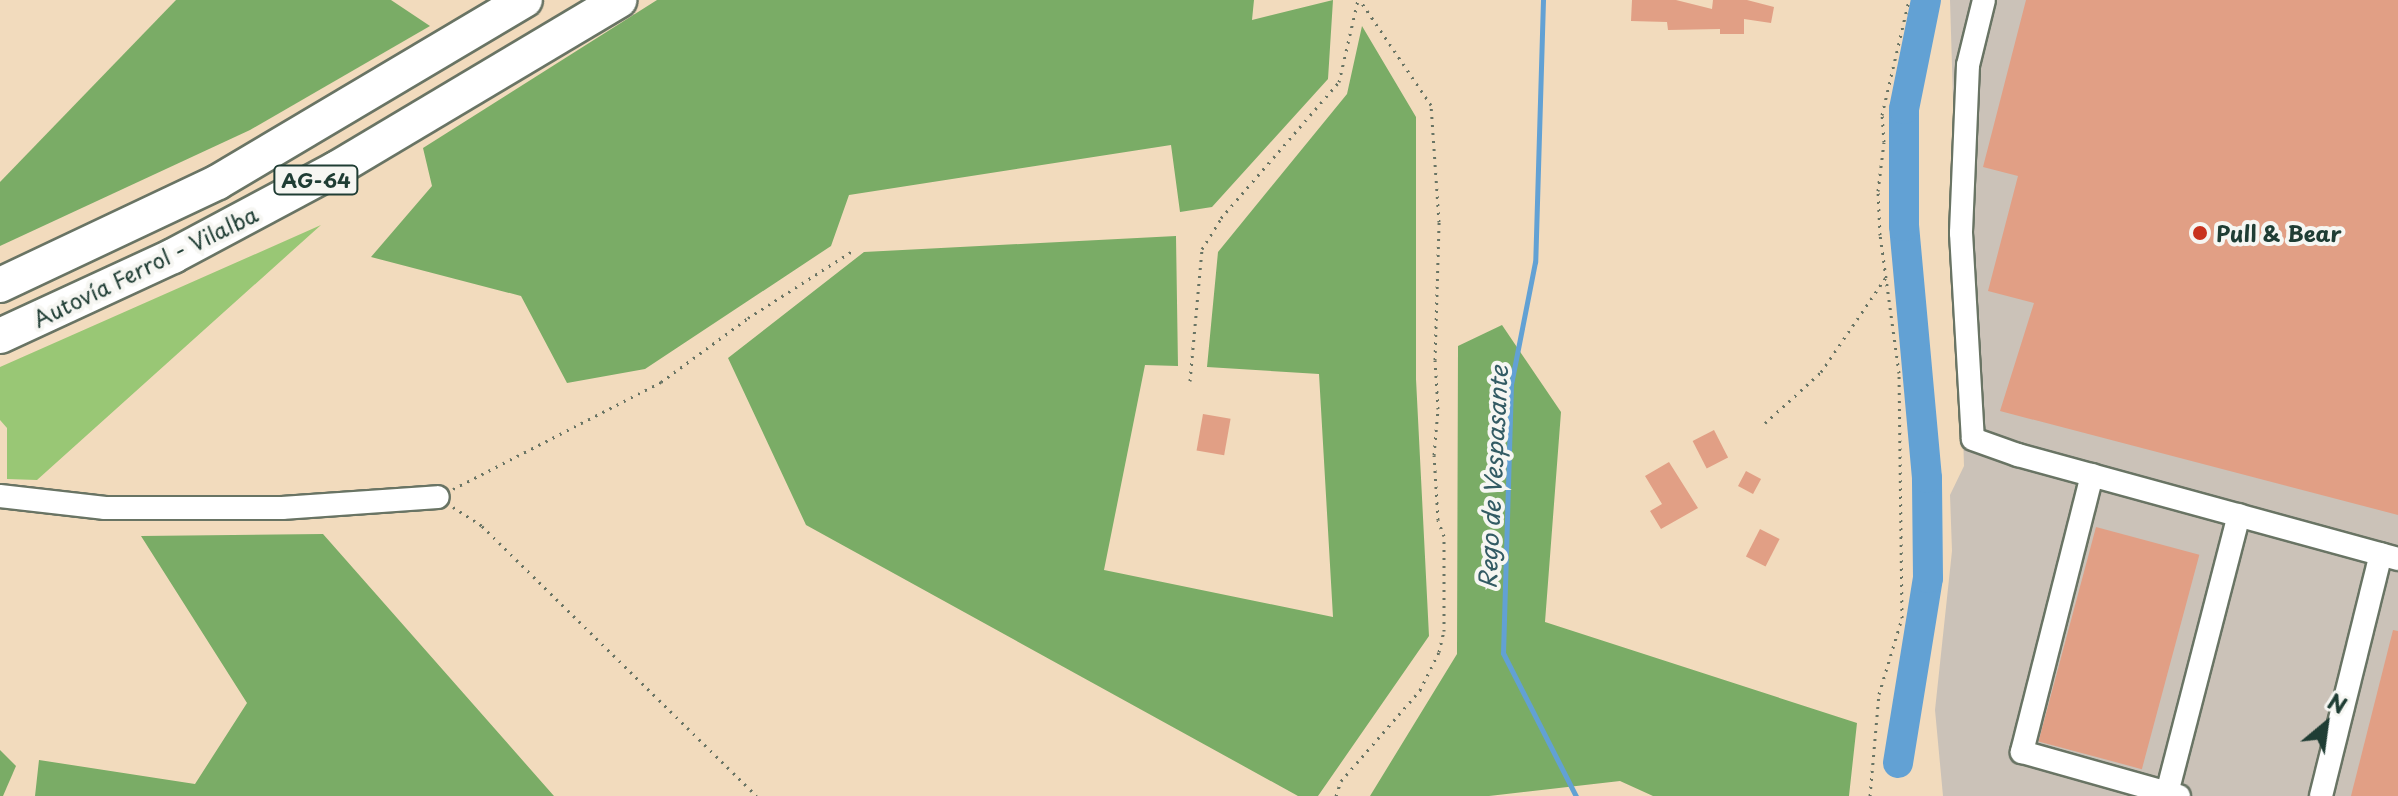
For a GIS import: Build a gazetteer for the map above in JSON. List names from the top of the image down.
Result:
{
  "streets": {
    "highway": ["AG-64", "Autovía Ferrol - Vilalba"]
  },
  "water": ["Rego de Vespasante"],
  "places": ["Pull & Bear"],
  "north": "top right"
}
